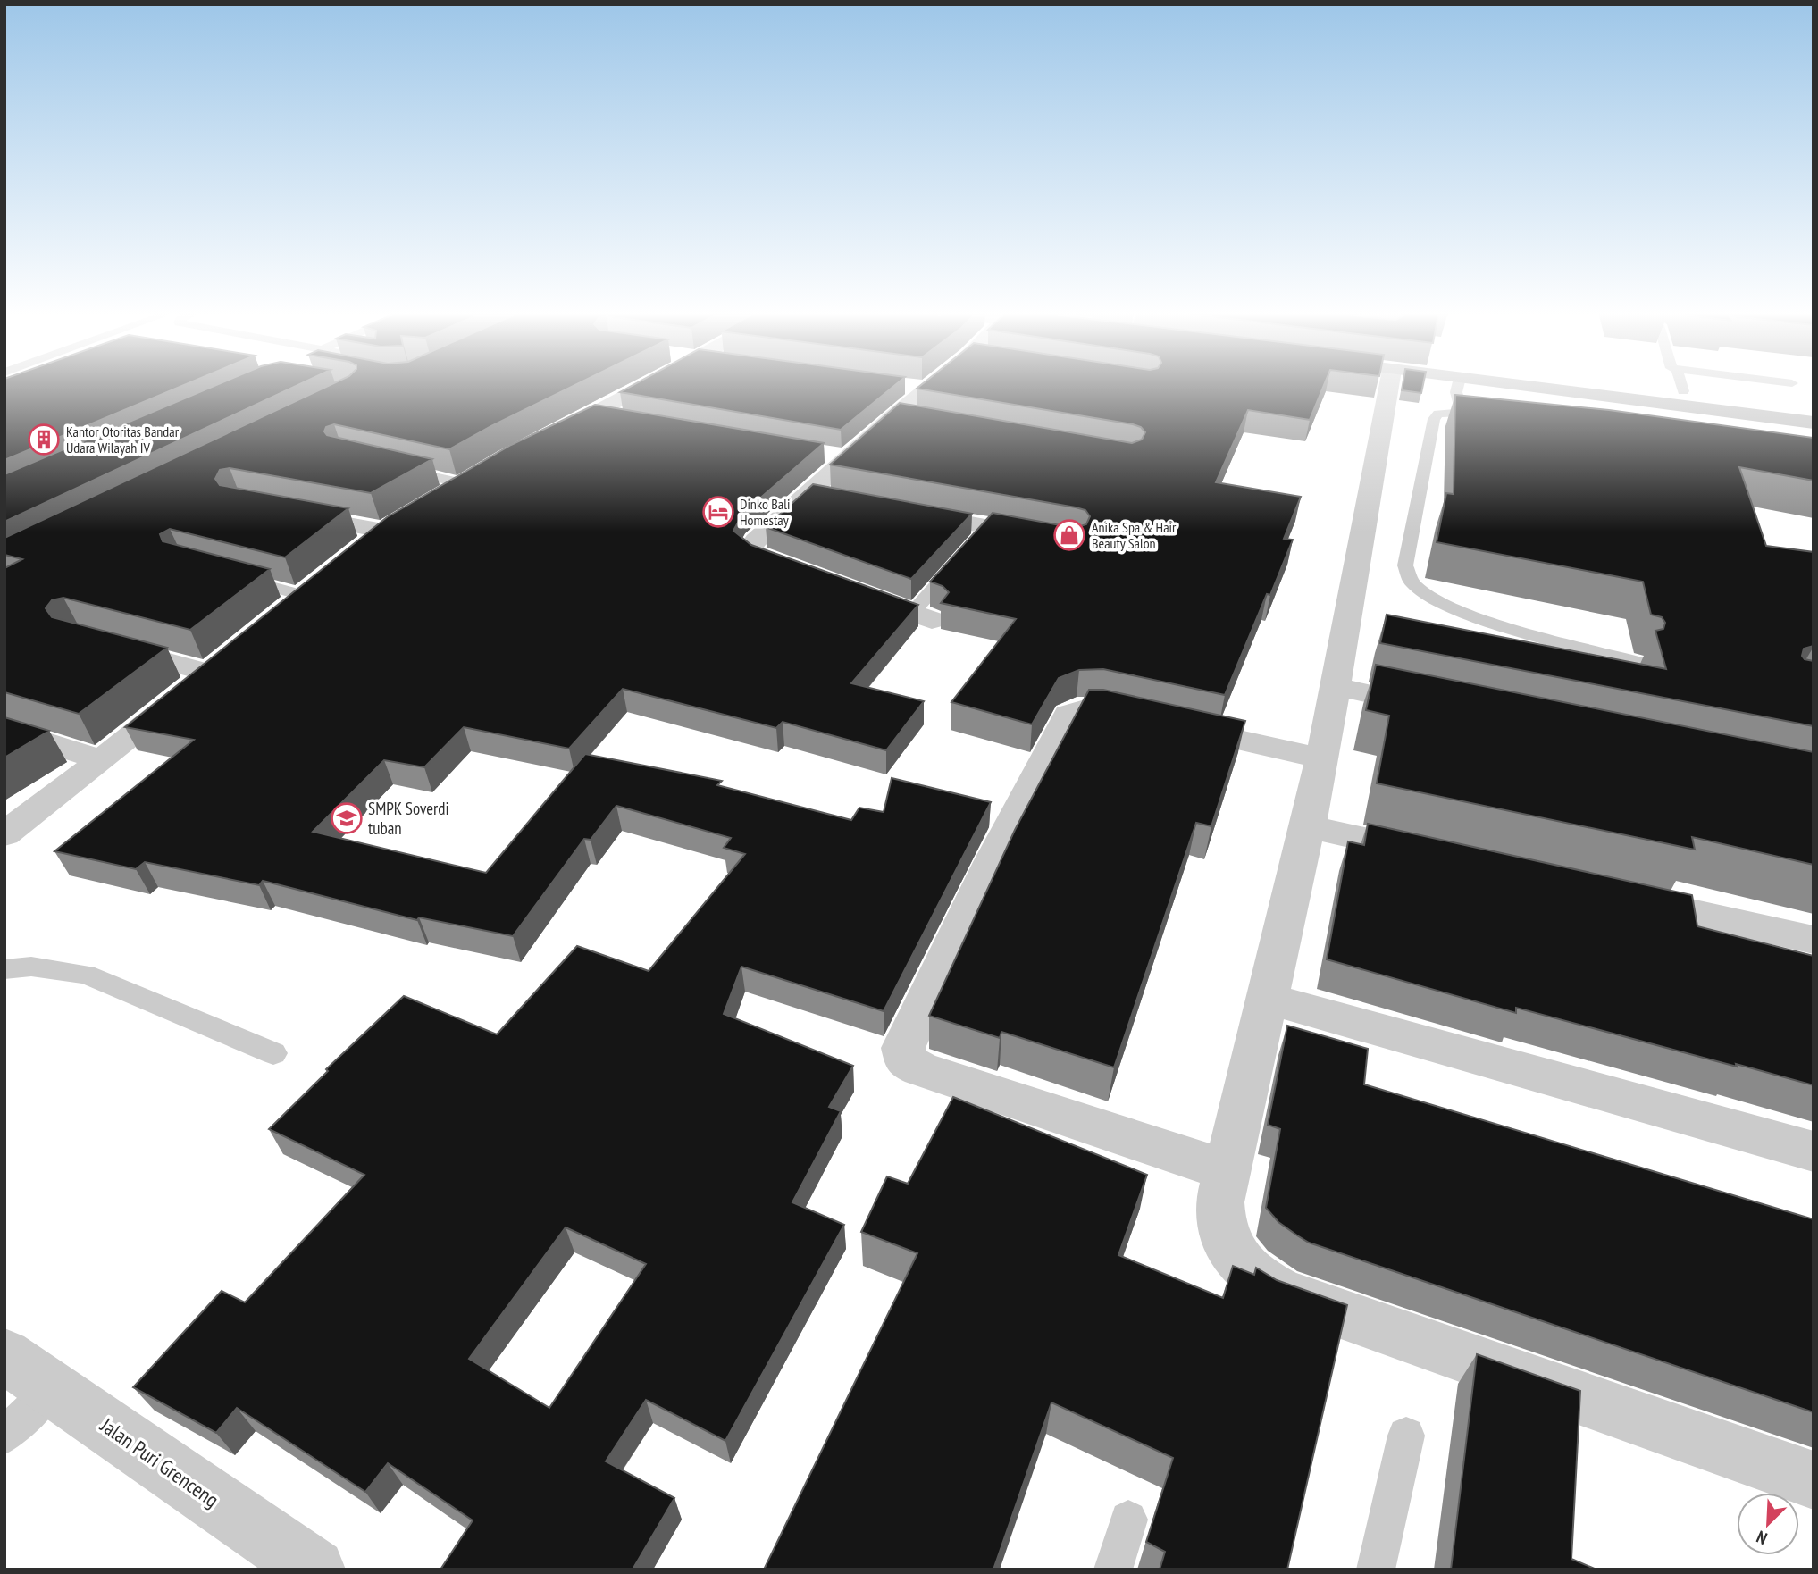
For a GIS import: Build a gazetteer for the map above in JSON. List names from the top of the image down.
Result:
{
  "streets": {
    "street": ["Jalan Puri Grenceng"]
  },
  "places": {
    "building": ["Kantor Otoritas Bandar Udara Wilayah IV"],
    "hotel": ["Dinko Bali Homestay"],
    "shop": ["Anika Spa & Hair Beauty Salon"],
    "school or university": ["SMPK Soverdi tuban"]
  },
  "north": "bottom left"
}
